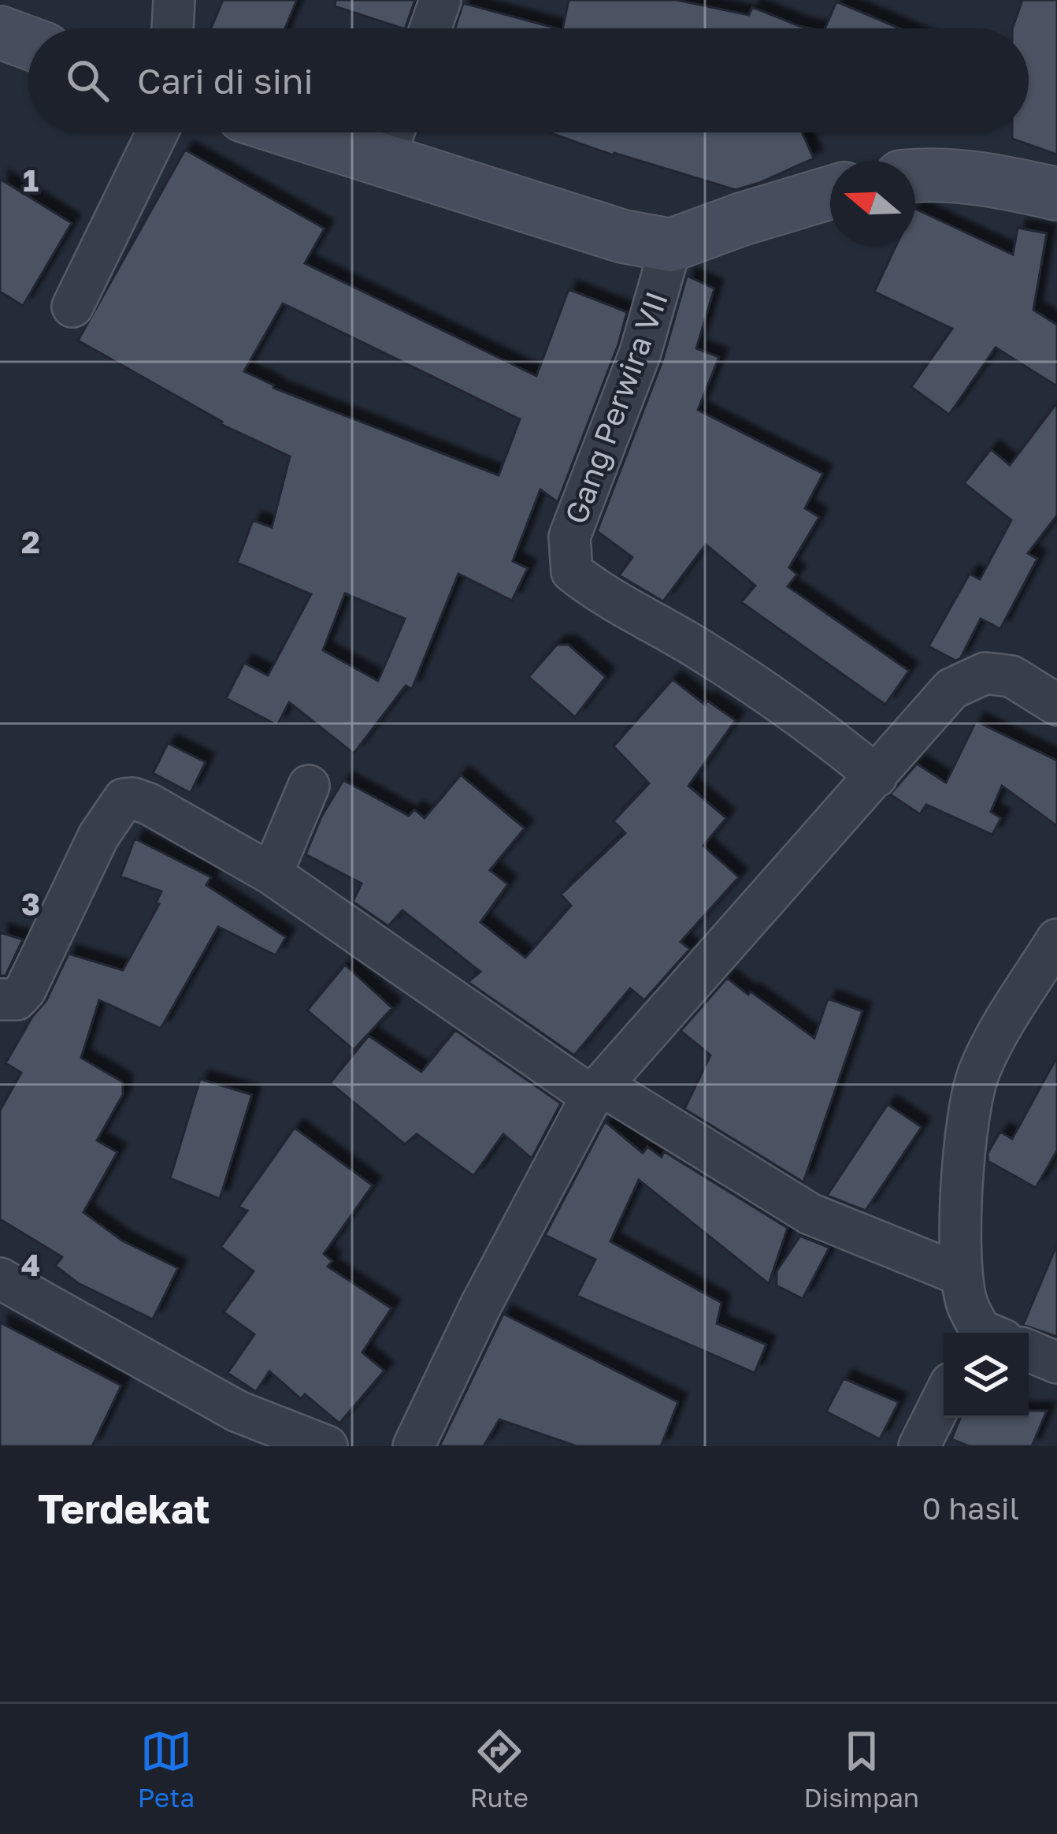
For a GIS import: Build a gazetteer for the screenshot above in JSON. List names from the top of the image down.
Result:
{
  "streets": {
    "street": ["Gang Perwira VII"]
  },
  "north": "left",
  "page": {
    "search": "Cari di sini",
    "heading": ["Terdekat", "0 hasil"],
    "nav": ["Peta", "Rute", "Disimpan"]
  },
  "grid": {
    "rows": [
      "1",
      "2",
      "3",
      "4"
    ]
  }
}
